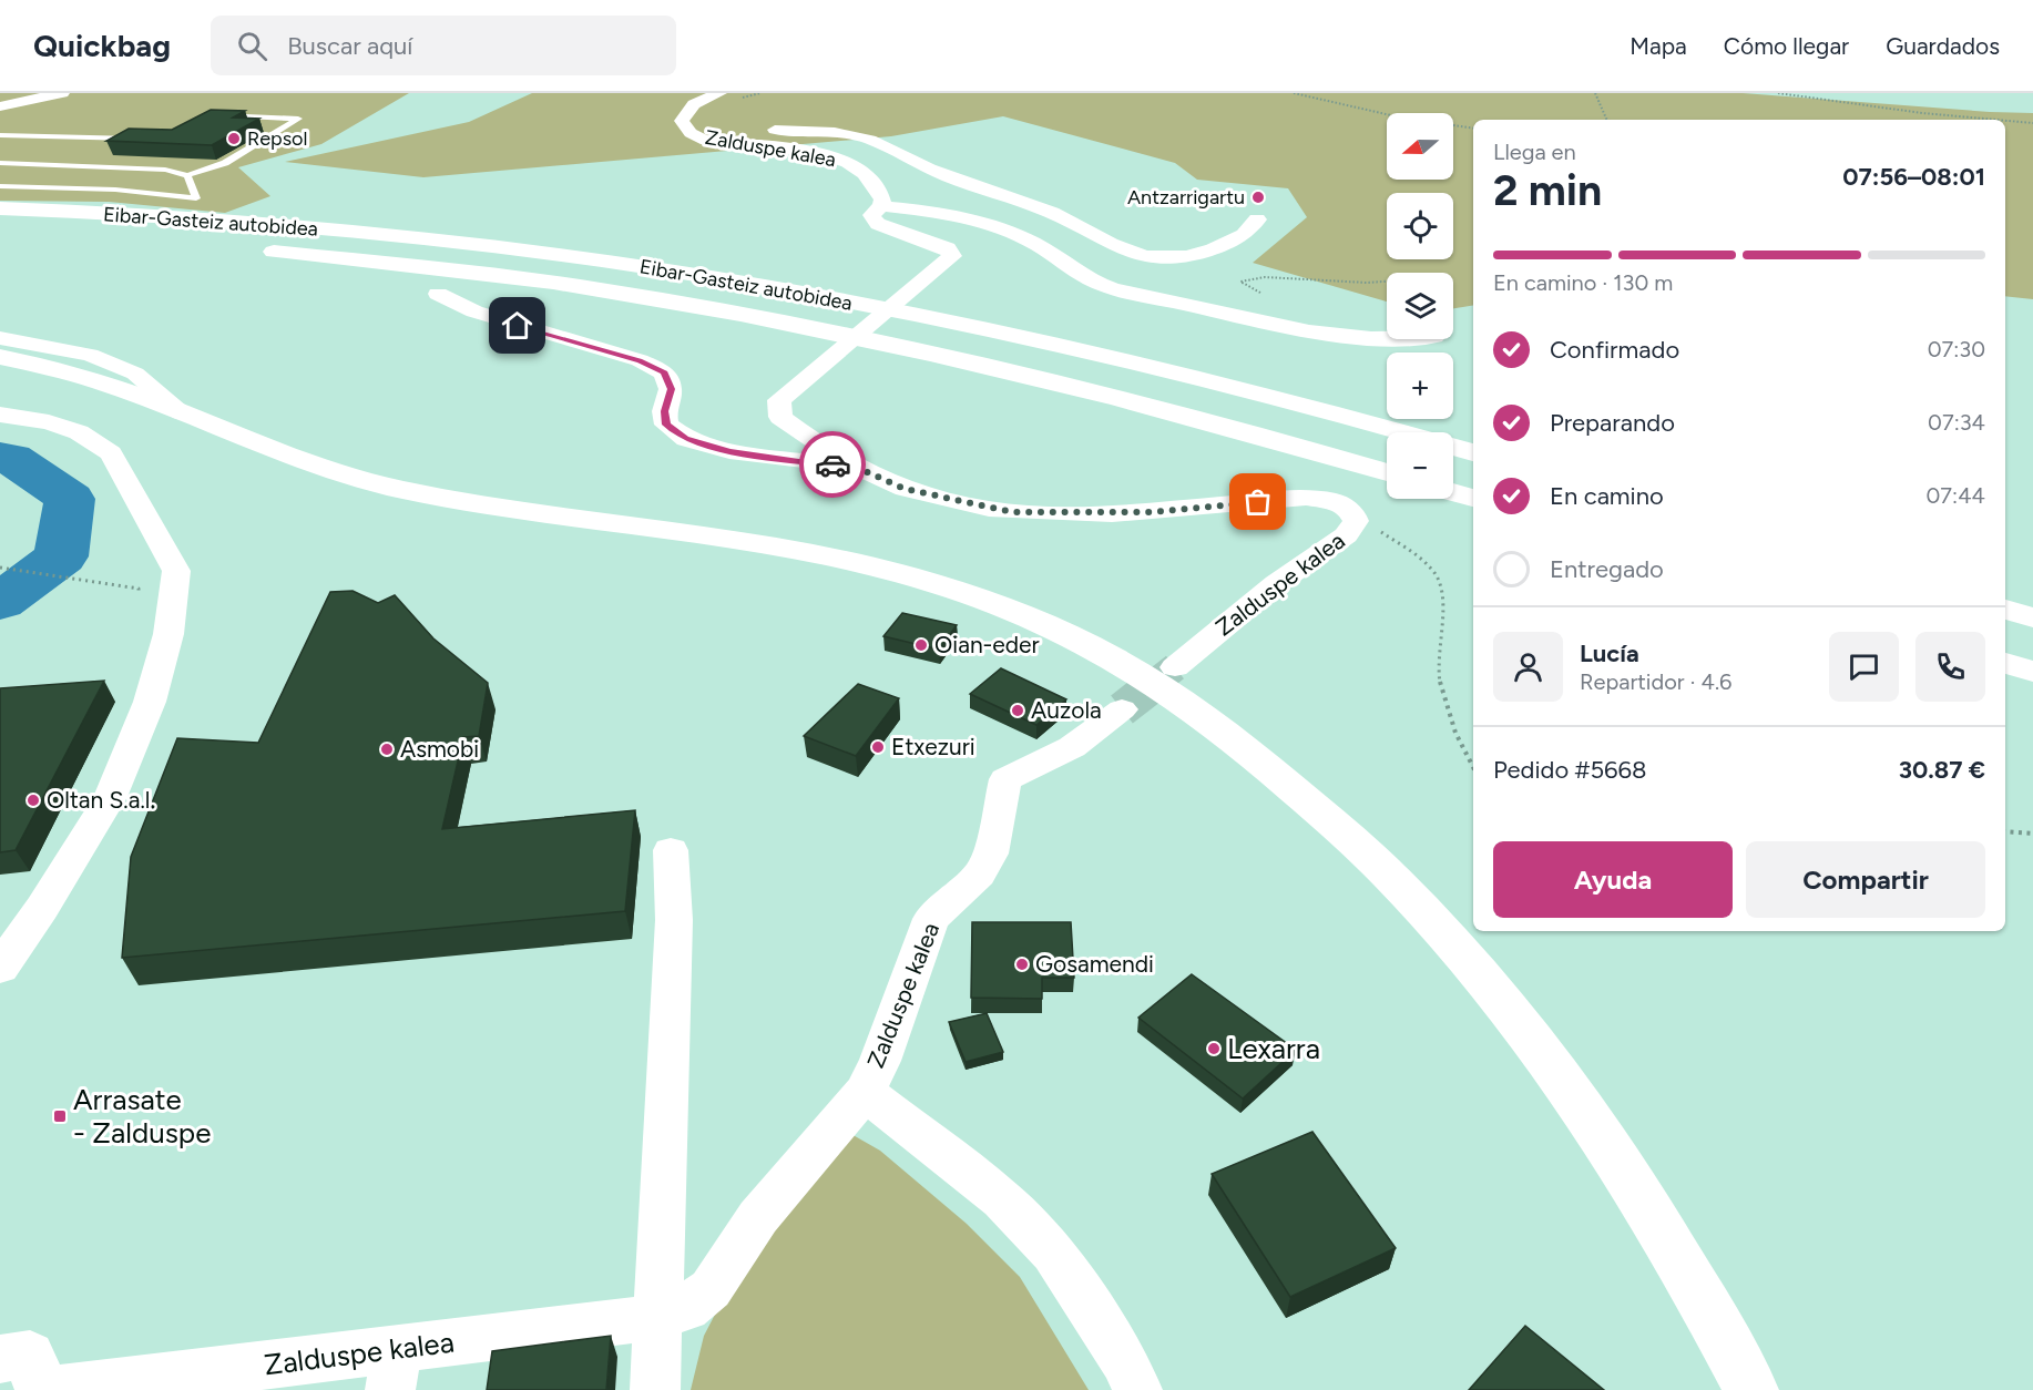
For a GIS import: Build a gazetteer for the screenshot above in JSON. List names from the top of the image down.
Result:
{
  "streets": {
    "main road": ["Eibar-Gasteiz autobidea"],
    "street": ["Zalduspe kalea"]
  },
  "places": {
    "other": [
      "Repsol",
      "Antzarrigartu",
      "Oian-eder",
      "Auzola",
      "Etxezuri",
      "Asmobi",
      "Oltan S.a.l.",
      "Gosamendi",
      "Lexarra"
    ],
    "transit": ["Arrasate - Zalduspe"]
  },
  "north": "left",
  "page": {
    "header": "Quickbag",
    "search": "Buscar aquí",
    "nav": ["Mapa", "Cómo llegar", "Guardados"],
    "map_buttons": ["+", "−"],
    "heading": ["2 min", "Llega en", "07:56–08:01"],
    "panel": [
      "Lucía",
      "Repartidor · 4.6",
      "Pedido #5668",
      "30.87 €"
    ],
    "bar": "En camino · 130 m",
    "list": [
      ["Confirmado", "07:30"],
      ["Preparando", "07:34"],
      ["En camino", "07:44"],
      "Entregado"
    ],
    "buttons": ["Ayuda", "Compartir"]
  }
}
